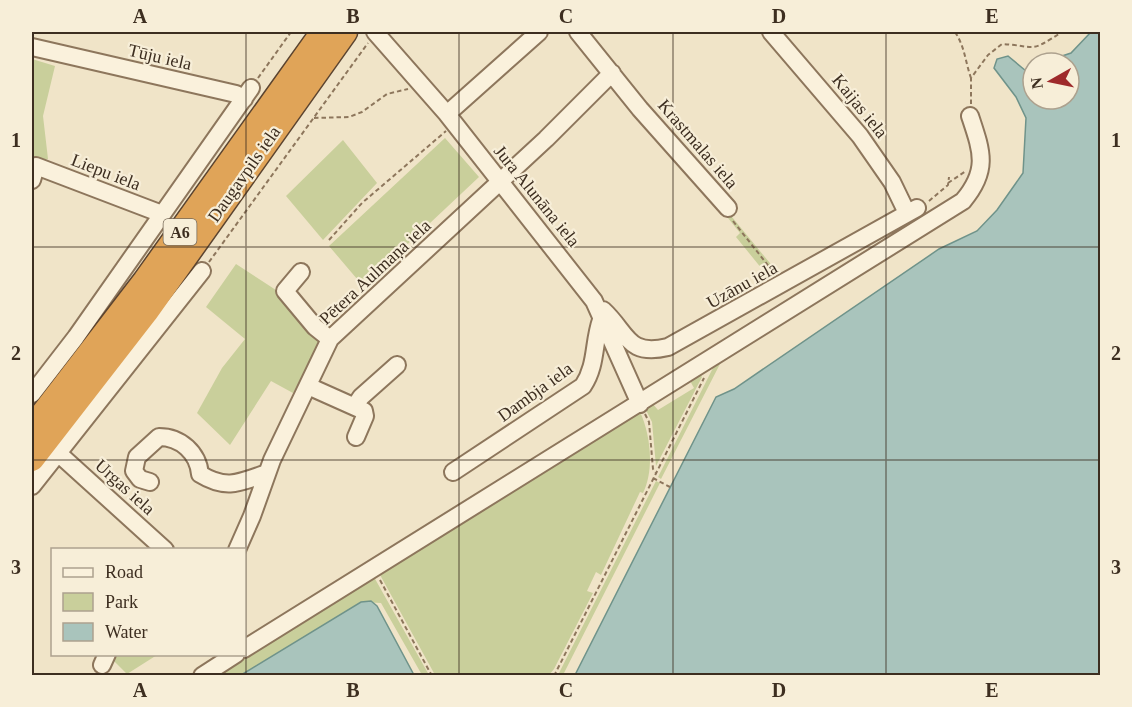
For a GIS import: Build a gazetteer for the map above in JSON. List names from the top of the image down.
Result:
{
  "streets": {
    "highway": ["Daugavpils iela", "A6"],
    "street": [
      "Tūju iela",
      "Kaijas iela",
      "Krastmalas iela",
      "Liepu iela",
      "Jura Alunāna iela",
      "Pētera Aulmaņa iela",
      "Uzānu iela",
      "Dambja iela",
      "Urgas iela"
    ]
  },
  "crossings": [
    ["Kaijas iela", "Uzānu iela"],
    ["Krastmalas iela", "Pētera Aulmaņa iela"],
    ["Krastmalas iela", "Uzānu iela"],
    ["Jura Alunāna iela", "Pētera Aulmaņa iela"],
    ["Jura Alunāna iela", "Uzānu iela"],
    ["Jura Alunāna iela", "Dambja iela"]
  ],
  "legend": ["Road", "Park", "Water"],
  "north": "left",
  "grid": {
    "columns": [
      "A",
      "B",
      "C",
      "D",
      "E"
    ],
    "rows": ["1", "2", "3"]
  }
}
